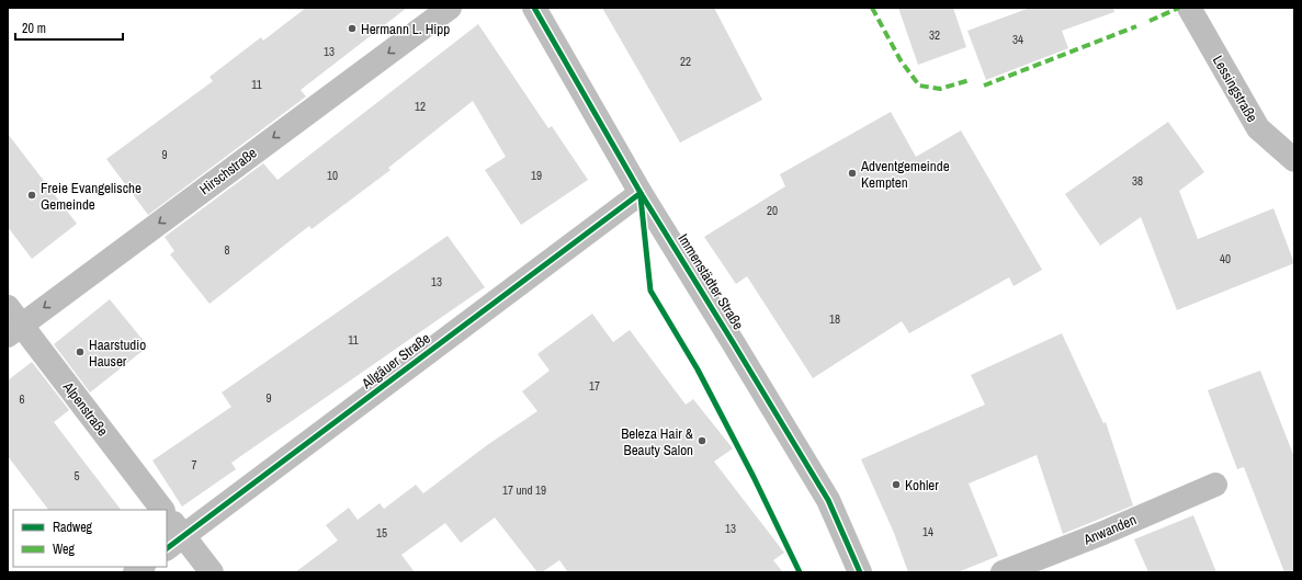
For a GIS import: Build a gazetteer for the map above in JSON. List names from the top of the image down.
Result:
{
  "streets": {
    "street": [
      "Lessingstraße",
      "Hirschstraße",
      "Immenstädter Straße",
      "Allgäuer Straße",
      "Alpenstraße",
      "Anwanden"
    ]
  },
  "crossings": [
    ["Hirschstraße", "Alpenstraße"],
    ["Immenstädter Straße", "Allgäuer Straße"],
    ["Allgäuer Straße", "Alpenstraße"]
  ],
  "one_way": ["Hirschstraße"],
  "places": [
    "Hermann L. Hipp",
    "Adventgemeinde Kempten",
    "Freie Evangelische Gemeinde",
    "Haarstudio Hauser",
    "Beleza Hair & Beauty Salon",
    "Kohler"
  ],
  "house_numbers": [
    "32",
    "34",
    "13",
    "22",
    "11",
    "12",
    "9",
    "10",
    "19",
    "38",
    "20",
    "8",
    "40",
    "13",
    "18",
    "11",
    "17",
    "9",
    "6",
    "7",
    "5",
    "17 und 19",
    "13",
    "14",
    "15"
  ],
  "legend": ["Radweg", "Weg"],
  "scale_bar": "20 m"
}
